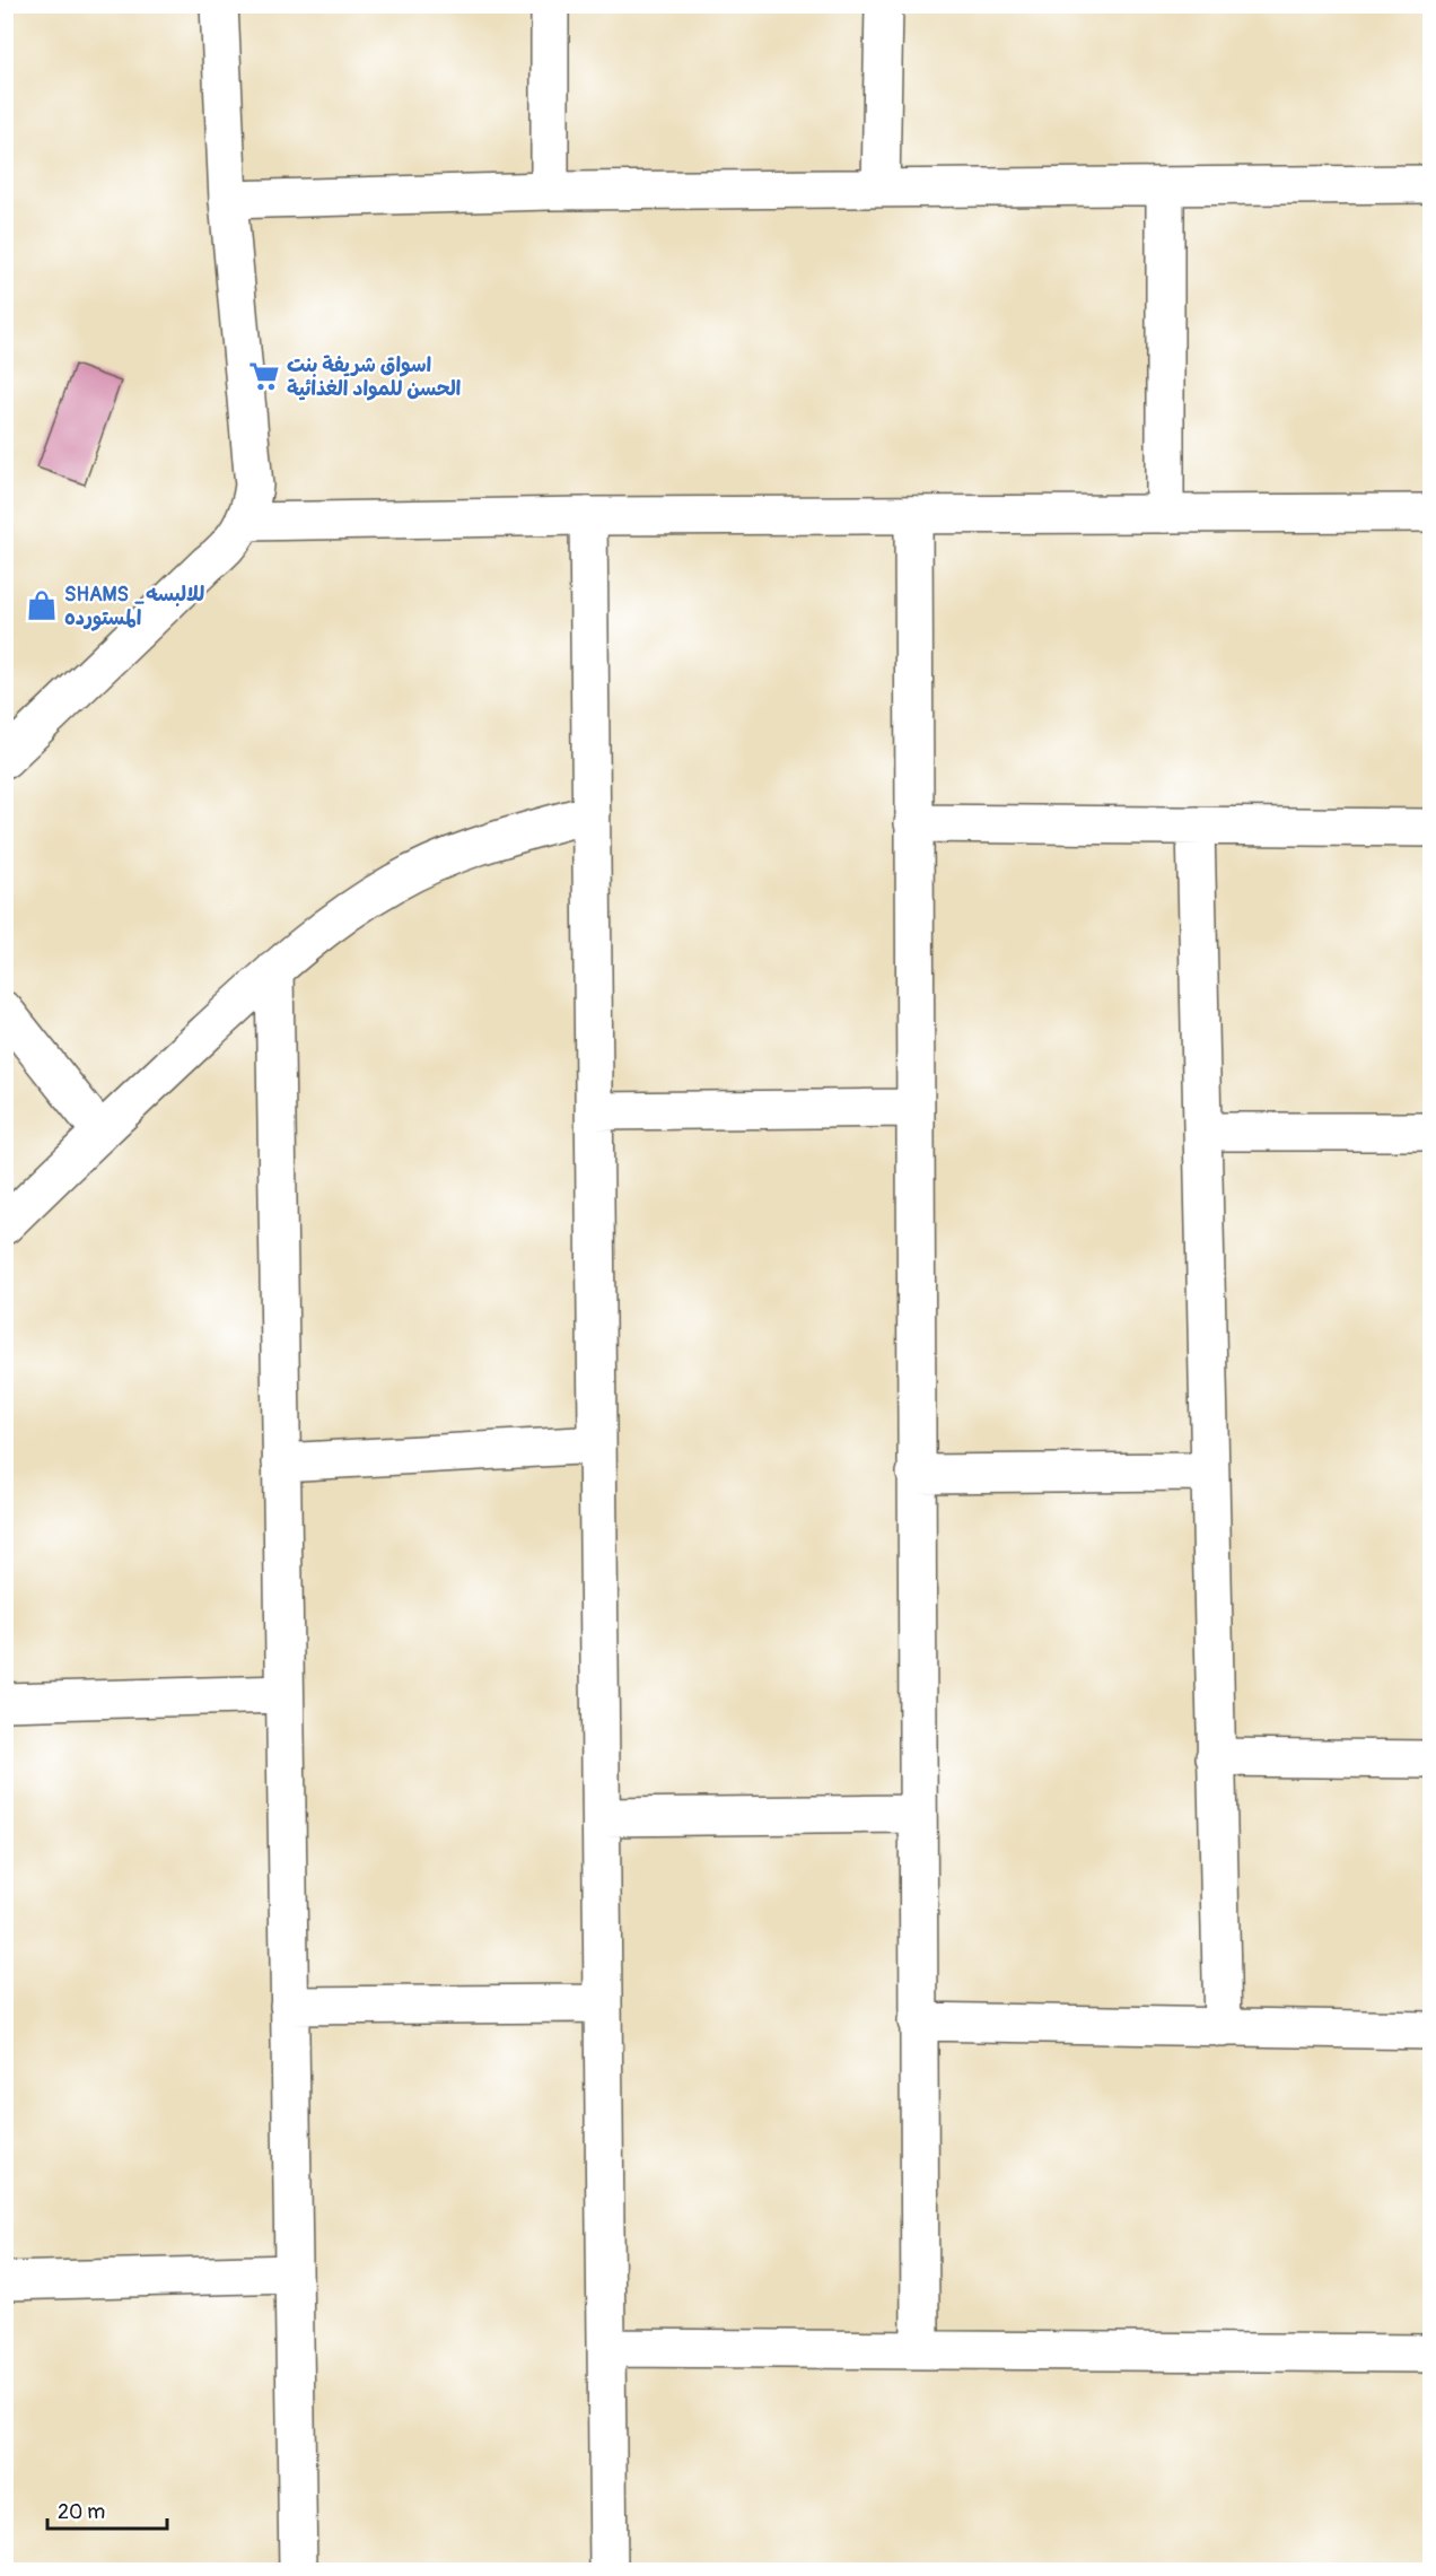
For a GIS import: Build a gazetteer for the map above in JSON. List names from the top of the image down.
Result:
{
  "places": {
    "supermarket": ["اسواق شريفة بنت الحسن للمواد الغذائية"],
    "shop": ["SHAMS _للالبسه المستورده"]
  },
  "scale_bar": "20 m"
}
